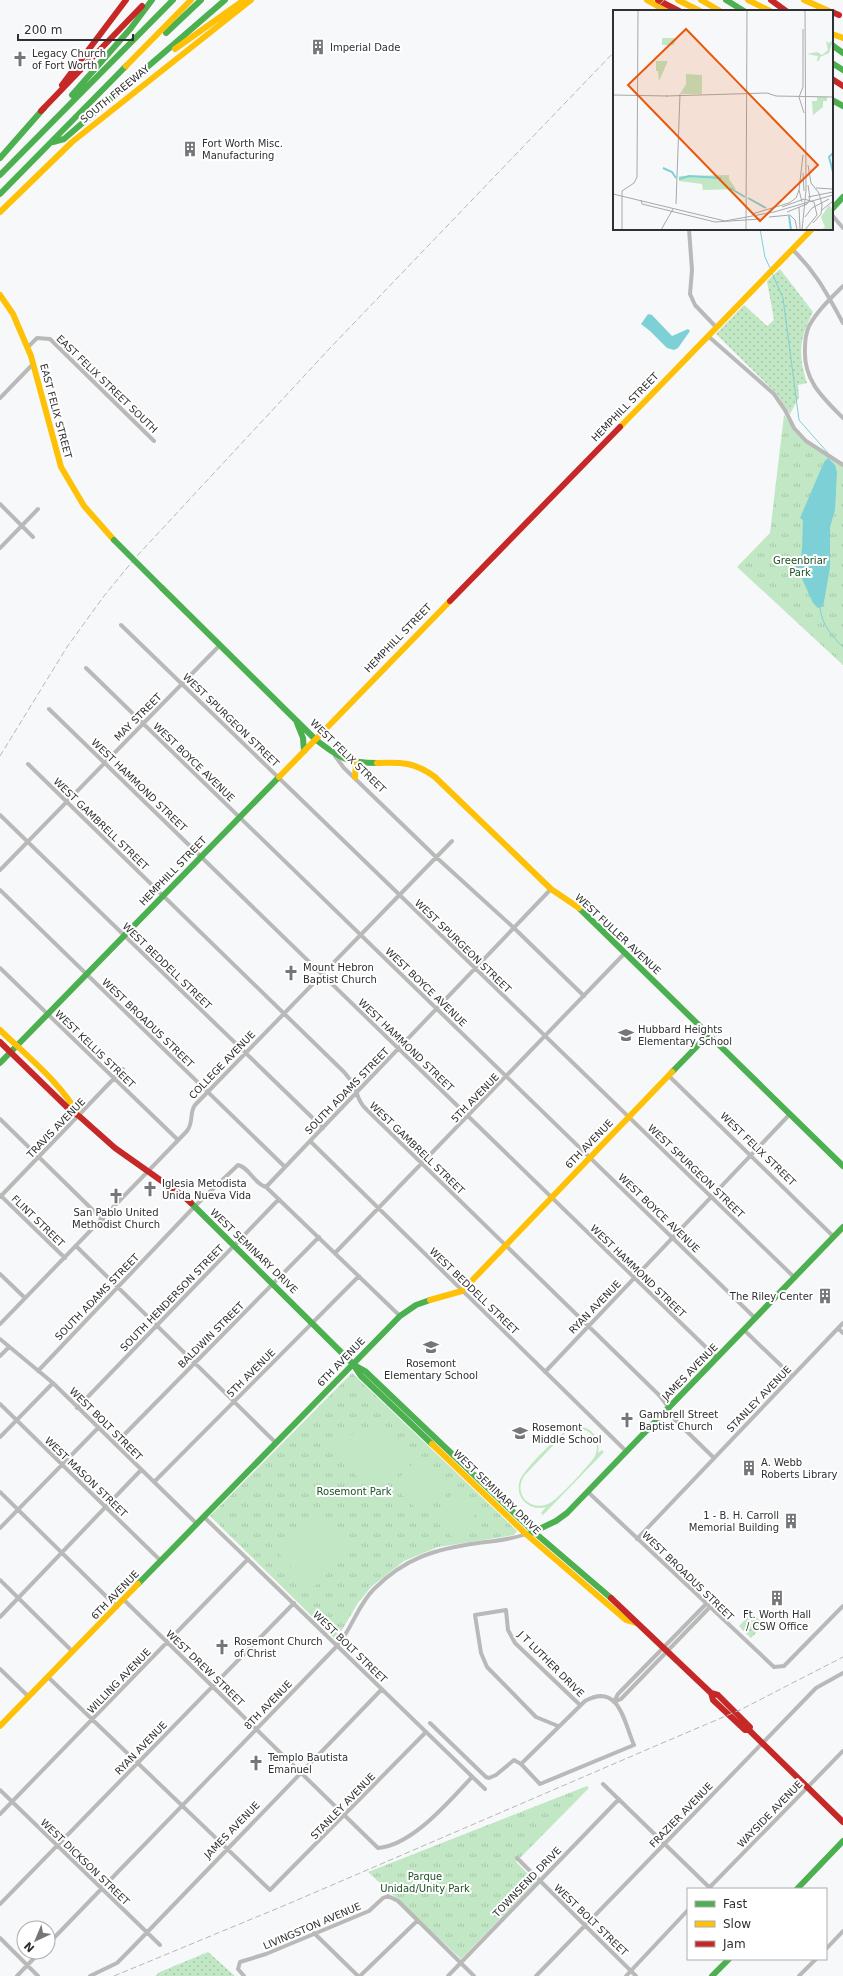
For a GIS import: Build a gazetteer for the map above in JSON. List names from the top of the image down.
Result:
{
  "streets": {
    "main road": [
      "SOUTH FREEWAY",
      "HEMPHILL STREET",
      "EAST FELIX STREET",
      "WEST FELIX STREET",
      "WEST FULLER AVENUE",
      "6TH AVENUE",
      "WEST SEMINARY DRIVE",
      "JAMES AVENUE"
    ],
    "street": [
      "EAST FELIX STREET SOUTH",
      "MAY STREET",
      "WEST SPURGEON STREET",
      "WEST BOYCE AVENUE",
      "WEST HAMMOND STREET",
      "WEST GAMBRELL STREET",
      "WEST BEDDELL STREET",
      "WEST BROADUS STREET",
      "WEST KELLIS STREET",
      "COLLEGE AVENUE",
      "SOUTH ADAMS STREET",
      "5TH AVENUE",
      "TRAVIS AVENUE",
      "FLINT STREET",
      "SOUTH HENDERSON STREET",
      "RYAN AVENUE",
      "BALDWIN STREET",
      "STANLEY AVENUE",
      "WEST BOLT STREET",
      "WEST MASON STREET",
      "J T LUTHER DRIVE",
      "WEST DREW STREET",
      "WILLING AVENUE",
      "8TH AVENUE",
      "WAYSIDE AVENUE",
      "FRAZIER AVENUE",
      "WEST DICKSON STREET",
      "TOWNSEND DRIVE",
      "LIVINGSTON AVENUE"
    ]
  },
  "crossings": [
    ["EAST FELIX STREET SOUTH", "EAST FELIX STREET"],
    ["HEMPHILL STREET", "WEST SPURGEON STREET"],
    ["HEMPHILL STREET", "WEST FELIX STREET"],
    ["HEMPHILL STREET", "WEST BOYCE AVENUE"],
    ["HEMPHILL STREET", "WEST HAMMOND STREET"],
    ["HEMPHILL STREET", "WEST GAMBRELL STREET"],
    ["HEMPHILL STREET", "WEST BEDDELL STREET"],
    ["HEMPHILL STREET", "WEST BROADUS STREET"],
    ["HEMPHILL STREET", "WEST KELLIS STREET"],
    ["HEMPHILL STREET", "WEST SEMINARY DRIVE"],
    ["EAST FELIX STREET", "WEST FELIX STREET"],
    ["MAY STREET", "WEST SPURGEON STREET"],
    ["MAY STREET", "WEST FELIX STREET"],
    ["MAY STREET", "WEST BOYCE AVENUE"],
    ["MAY STREET", "WEST HAMMOND STREET"],
    ["MAY STREET", "WEST GAMBRELL STREET"],
    ["MAY STREET", "WEST BEDDELL STREET"],
    ["WEST SPURGEON STREET", "COLLEGE AVENUE"],
    ["WEST SPURGEON STREET", "SOUTH ADAMS STREET"],
    ["WEST SPURGEON STREET", "5TH AVENUE"],
    ["WEST SPURGEON STREET", "6TH AVENUE"],
    ["WEST SPURGEON STREET", "RYAN AVENUE"],
    ["WEST SPURGEON STREET", "JAMES AVENUE"],
    ["WEST FELIX STREET", "WEST FULLER AVENUE"],
    ["WEST FELIX STREET", "COLLEGE AVENUE"],
    ["WEST FELIX STREET", "SOUTH ADAMS STREET"],
    ["WEST FELIX STREET", "5TH AVENUE"],
    ["WEST FELIX STREET", "6TH AVENUE"],
    ["WEST FELIX STREET", "RYAN AVENUE"],
    ["WEST FELIX STREET", "JAMES AVENUE"],
    ["WEST BOYCE AVENUE", "COLLEGE AVENUE"],
    ["WEST BOYCE AVENUE", "SOUTH ADAMS STREET"],
    ["WEST BOYCE AVENUE", "5TH AVENUE"],
    ["WEST BOYCE AVENUE", "6TH AVENUE"],
    ["WEST BOYCE AVENUE", "RYAN AVENUE"],
    ["WEST BOYCE AVENUE", "JAMES AVENUE"],
    ["WEST HAMMOND STREET", "COLLEGE AVENUE"],
    ["WEST HAMMOND STREET", "SOUTH ADAMS STREET"],
    ["WEST HAMMOND STREET", "5TH AVENUE"],
    ["WEST HAMMOND STREET", "6TH AVENUE"],
    ["WEST HAMMOND STREET", "RYAN AVENUE"],
    ["WEST HAMMOND STREET", "JAMES AVENUE"],
    ["WEST GAMBRELL STREET", "COLLEGE AVENUE"],
    ["WEST GAMBRELL STREET", "SOUTH ADAMS STREET"],
    ["WEST GAMBRELL STREET", "5TH AVENUE"],
    ["WEST GAMBRELL STREET", "6TH AVENUE"],
    ["WEST GAMBRELL STREET", "RYAN AVENUE"],
    ["WEST GAMBRELL STREET", "JAMES AVENUE"],
    ["WEST GAMBRELL STREET", "STANLEY AVENUE"],
    ["WEST FULLER AVENUE", "SOUTH ADAMS STREET"],
    ["WEST FULLER AVENUE", "5TH AVENUE"],
    ["WEST FULLER AVENUE", "6TH AVENUE"],
    ["WEST FULLER AVENUE", "RYAN AVENUE"],
    ["WEST BEDDELL STREET", "COLLEGE AVENUE"],
    ["WEST BEDDELL STREET", "SOUTH ADAMS STREET"],
    ["WEST BEDDELL STREET", "5TH AVENUE"],
    ["WEST BEDDELL STREET", "6TH AVENUE"],
    ["WEST BEDDELL STREET", "RYAN AVENUE"],
    ["WEST BEDDELL STREET", "JAMES AVENUE"],
    ["WEST BROADUS STREET", "COLLEGE AVENUE"],
    ["WEST BROADUS STREET", "SOUTH ADAMS STREET"],
    ["WEST BROADUS STREET", "JAMES AVENUE"],
    ["WEST BROADUS STREET", "STANLEY AVENUE"],
    ["WEST KELLIS STREET", "COLLEGE AVENUE"],
    ["WEST KELLIS STREET", "TRAVIS AVENUE"],
    ["COLLEGE AVENUE", "FLINT STREET"],
    ["COLLEGE AVENUE", "WEST SEMINARY DRIVE"],
    ["SOUTH ADAMS STREET", "FLINT STREET"],
    ["SOUTH ADAMS STREET", "WEST SEMINARY DRIVE"],
    ["SOUTH ADAMS STREET", "WEST BOLT STREET"],
    ["5TH AVENUE", "FLINT STREET"],
    ["5TH AVENUE", "WEST SEMINARY DRIVE"],
    ["5TH AVENUE", "WEST BOLT STREET"],
    ["TRAVIS AVENUE", "FLINT STREET"],
    ["TRAVIS AVENUE", "WEST SEMINARY DRIVE"],
    ["6TH AVENUE", "FLINT STREET"],
    ["6TH AVENUE", "WEST SEMINARY DRIVE"],
    ["6TH AVENUE", "WEST BOLT STREET"],
    ["6TH AVENUE", "WEST MASON STREET"],
    ["6TH AVENUE", "WEST DREW STREET"],
    ["FLINT STREET", "SOUTH HENDERSON STREET"],
    ["FLINT STREET", "BALDWIN STREET"],
    ["WEST SEMINARY DRIVE", "SOUTH HENDERSON STREET"],
    ["WEST SEMINARY DRIVE", "BALDWIN STREET"],
    ["WEST SEMINARY DRIVE", "JAMES AVENUE"],
    ["WEST SEMINARY DRIVE", "8TH AVENUE"],
    ["WEST SEMINARY DRIVE", "WAYSIDE AVENUE"],
    ["WEST SEMINARY DRIVE", "FRAZIER AVENUE"],
    ["SOUTH HENDERSON STREET", "WEST BOLT STREET"],
    ["RYAN AVENUE", "WEST BOLT STREET"],
    ["RYAN AVENUE", "WEST DREW STREET"],
    ["RYAN AVENUE", "WEST DICKSON STREET"],
    ["BALDWIN STREET", "WEST BOLT STREET"],
    ["JAMES AVENUE", "STANLEY AVENUE"],
    ["JAMES AVENUE", "WEST BOLT STREET"],
    ["JAMES AVENUE", "WEST DREW STREET"],
    ["JAMES AVENUE", "8TH AVENUE"],
    ["JAMES AVENUE", "WEST DICKSON STREET"],
    ["STANLEY AVENUE", "WEST BOLT STREET"],
    ["STANLEY AVENUE", "WEST DREW STREET"],
    ["WEST BOLT STREET", "WEST DREW STREET"],
    ["WEST BOLT STREET", "WILLING AVENUE"],
    ["WEST BOLT STREET", "8TH AVENUE"],
    ["WEST BOLT STREET", "FRAZIER AVENUE"],
    ["WEST BOLT STREET", "TOWNSEND DRIVE"],
    ["WEST DREW STREET", "WILLING AVENUE"],
    ["WEST DREW STREET", "8TH AVENUE"],
    ["WILLING AVENUE", "WEST DICKSON STREET"],
    ["8TH AVENUE", "WEST DICKSON STREET"]
  ],
  "parks": ["Greenbriar Park", "Rosemont Park", "Parque Unidad/Unity Park"],
  "places": {
    "building": [
      "Imperial Dade",
      "Fort Worth Misc. Manufacturing",
      "The Riley Center",
      "A. Webb Roberts Library",
      "1 - B. H. Carroll Memorial Building",
      "Ft. Worth Hall / CSW Office"
    ],
    "church": [
      "Legacy Church of Fort Worth",
      "Mount Hebron Baptist Church",
      "Iglesia Metodista Unida Nueva Vida",
      "San Pablo United Methodist Church",
      "Gambrell Street Baptist Church",
      "Rosemont Church of Christ",
      "Templo Bautista Emanuel"
    ],
    "school or university": ["Hubbard Heights Elementary School", "Rosemont Elementary School", "Rosemont Middle School"]
  },
  "legend": ["Fast", "Slow", "Jam"],
  "scale_bar": "200 m",
  "north": "bottom left"
}
